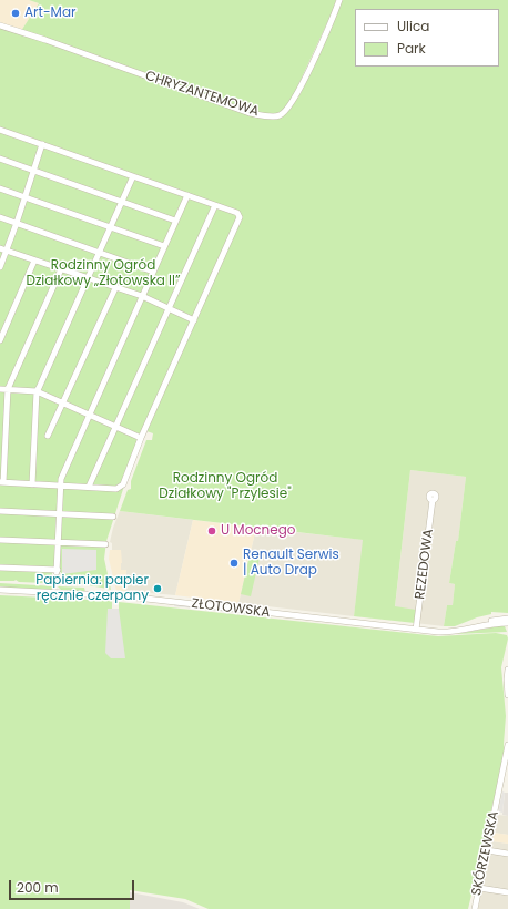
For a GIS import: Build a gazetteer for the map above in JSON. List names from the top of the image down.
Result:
{
  "streets": {
    "street": [
      "CHRYZANTEMOWA",
      "REZEDOWA",
      "ZŁOTOWSKA",
      "SKÓRZEWSKA"
    ]
  },
  "crossings": [
    ["REZEDOWA", "ZŁOTOWSKA"]
  ],
  "parks": ["Rodzinny Ogród Działkowy „Złotowska II”", "Rodzinny Ogród Działkowy \"Przylesie\""],
  "places": [
    "Art-Mar",
    "U Mocnego",
    "Renault Serwis | Auto Drap",
    "Papiernia: papier ręcznie czerpany"
  ],
  "legend": ["Ulica", "Park"],
  "scale_bar": "200 m"
}
